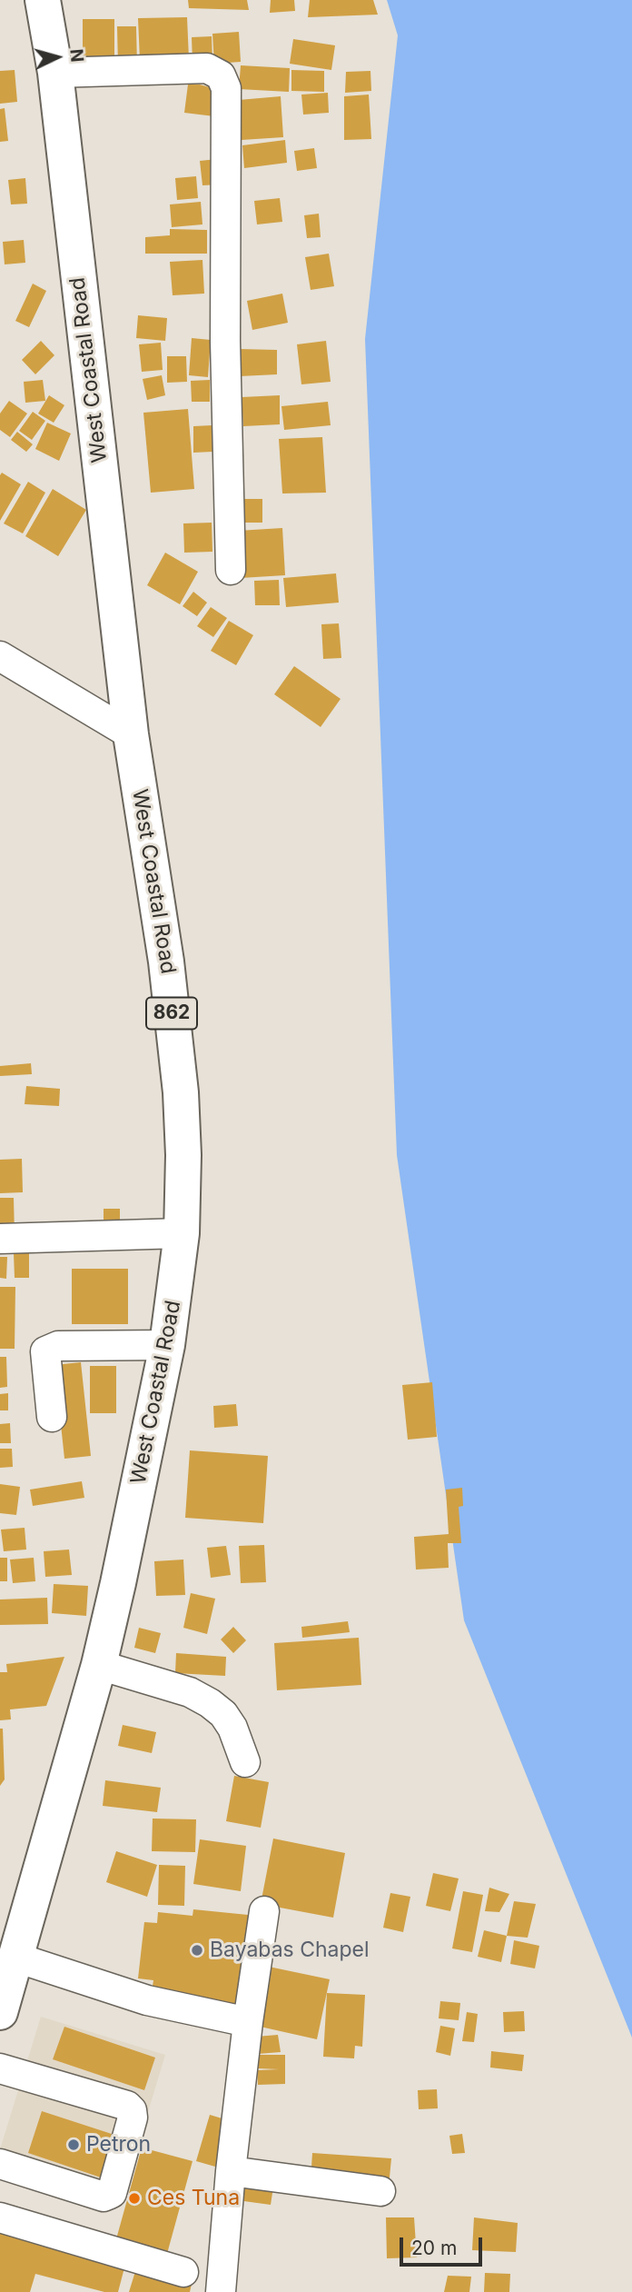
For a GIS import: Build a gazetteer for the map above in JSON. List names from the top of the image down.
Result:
{
  "streets": {
    "main road": ["West Coastal Road", "862"]
  },
  "places": ["Bayabas Chapel", "Petron", "Ces Tuna"],
  "scale_bar": "20 m",
  "north": "right"
}
